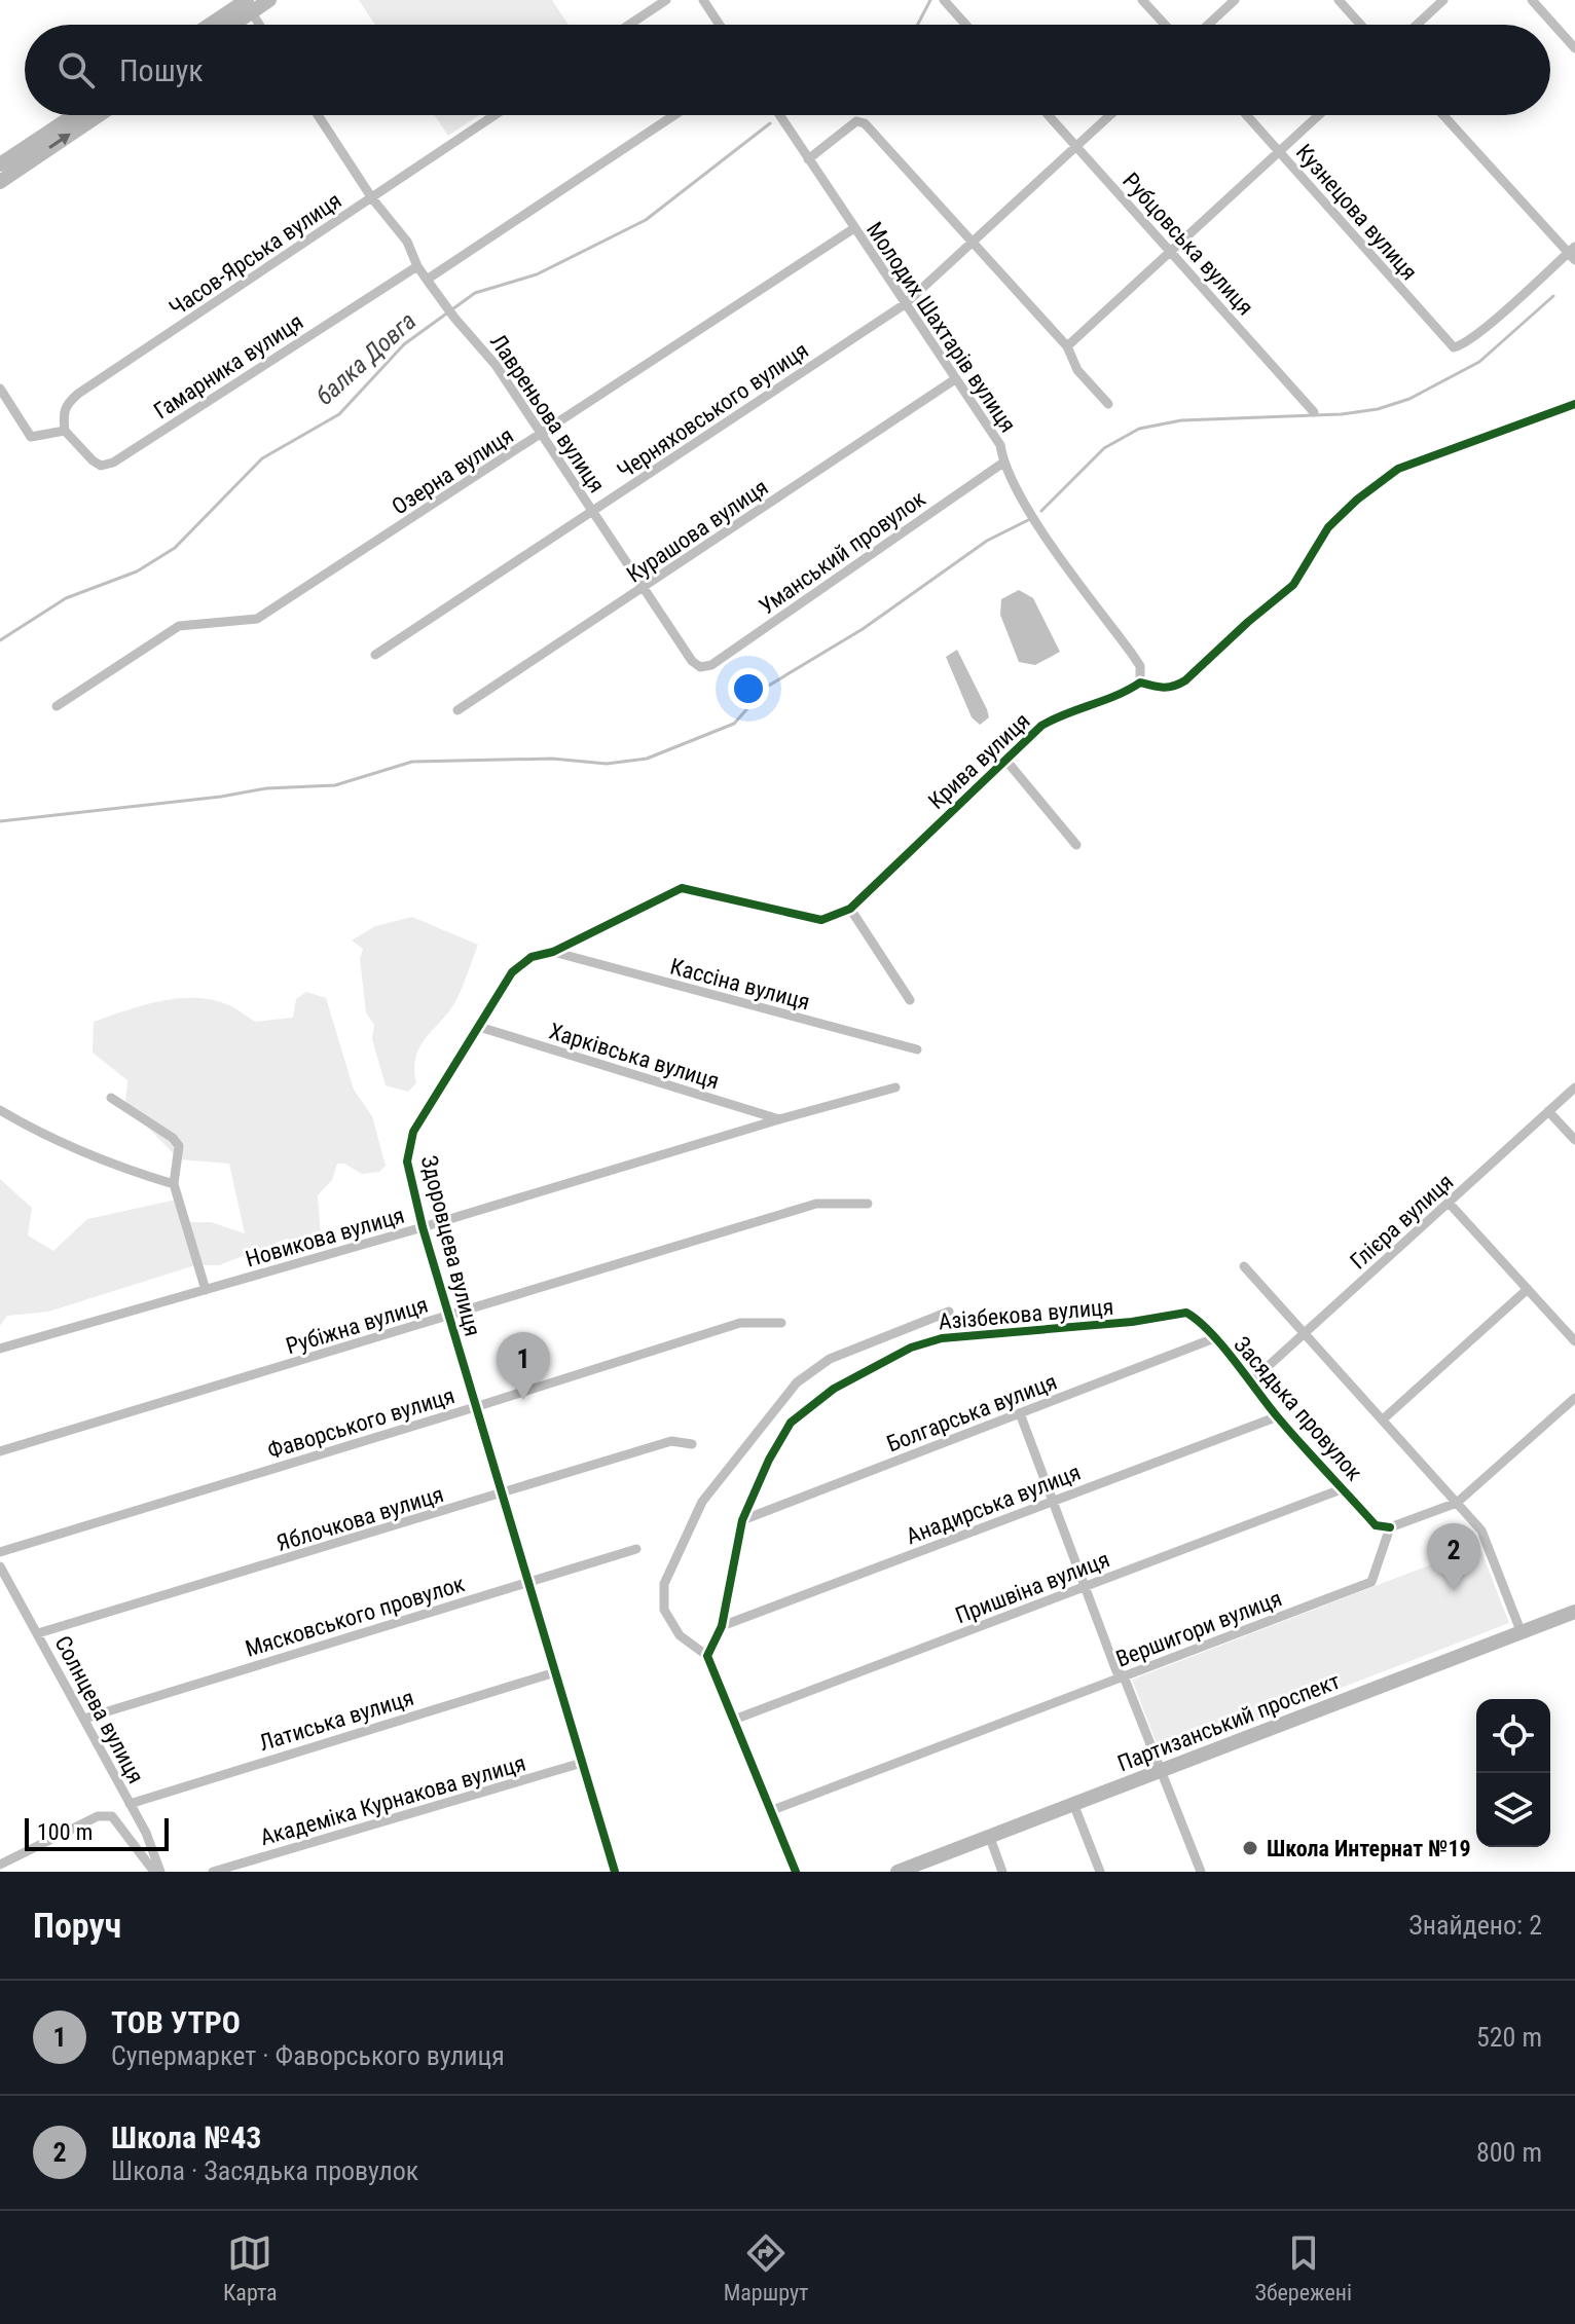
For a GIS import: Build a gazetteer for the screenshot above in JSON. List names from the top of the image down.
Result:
{
  "streets": {
    "street": [
      "Кузнецова вулиця",
      "Рубцовська вулиця",
      "Часов-Ярська вулиця",
      "Молодих Шахтарів вулиця",
      "Гамарника вулиця",
      "Черняховського вулиця",
      "Лавреньова вулиця",
      "Озерна вулиця",
      "Курашова вулиця",
      "Уманський провулок",
      "Крива вулиця",
      "Кассіна вулиця",
      "Харківська вулиця",
      "Глієра вулиця",
      "Новикова вулиця",
      "Здоровцева вулиця",
      "Азізбекова вулиця",
      "Рубіжна вулиця",
      "Засядька провулок",
      "Болгарська вулиця",
      "Фаворського вулиця",
      "Анадирська вулиця",
      "Яблочкова вулиця",
      "Пришвіна вулиця",
      "Мясковського провулок",
      "Вершигори вулиця",
      "Солнцева вулиця",
      "Латиська вулиця",
      "Партизанський проспект",
      "Академіка Курнакова вулиця"
    ]
  },
  "crossings": [
    ["Рубцовська вулиця", "Черняховського вулиця"],
    ["Часов-Ярська вулиця", "Гамарника вулиця"],
    ["Часов-Ярська вулиця", "Лавреньова вулиця"],
    ["Молодих Шахтарів вулиця", "Черняховського вулиця"],
    ["Молодих Шахтарів вулиця", "Озерна вулиця"],
    ["Молодих Шахтарів вулиця", "Курашова вулиця"],
    ["Молодих Шахтарів вулиця", "Уманський провулок"],
    ["Молодих Шахтарів вулиця", "Крива вулиця"],
    ["Гамарника вулиця", "Лавреньова вулиця"],
    ["Черняховського вулиця", "Лавреньова вулиця"],
    ["Лавреньова вулиця", "Озерна вулиця"],
    ["Лавреньова вулиця", "Курашова вулиця"],
    ["Лавреньова вулиця", "Уманський провулок"],
    ["Крива вулиця", "Здоровцева вулиця"],
    ["Кассіна вулиця", "Здоровцева вулиця"],
    ["Харківська вулиця", "Новикова вулиця"],
    ["Харківська вулиця", "Здоровцева вулиця"],
    ["Глієра вулиця", "Засядька провулок"],
    ["Новикова вулиця", "Здоровцева вулиця"],
    ["Здоровцева вулиця", "Рубіжна вулиця"],
    ["Здоровцева вулиця", "Фаворського вулиця"],
    ["Здоровцева вулиця", "Яблочкова вулиця"],
    ["Здоровцева вулиця", "Мясковського провулок"],
    ["Здоровцева вулиця", "Латиська вулиця"],
    ["Здоровцева вулиця", "Академіка Курнакова вулиця"],
    ["Азізбекова вулиця", "Засядька провулок"],
    ["Азізбекова вулиця", "Болгарська вулиця"],
    ["Азізбекова вулиця", "Анадирська вулиця"],
    ["Засядька провулок", "Болгарська вулиця"],
    ["Засядька провулок", "Анадирська вулиця"],
    ["Засядька провулок", "Пришвіна вулиця"],
    ["Засядька провулок", "Вершигори вулиця"],
    ["Яблочкова вулиця", "Солнцева вулиця"],
    ["Мясковського провулок", "Солнцева вулиця"],
    ["Солнцева вулиця", "Латиська вулиця"]
  ],
  "water": ["балка Довга"],
  "places": ["Школа Интернат №19"],
  "scale_bar": "100 m",
  "page": {
    "search": "Пошук",
    "pins": ["1", "2"],
    "scale": "100 m",
    "heading": ["Поруч", "Знайдено: 2"],
    "list": [
      {
        "mark": "1",
        "name": "ТОВ УТРО",
        "note": "Супермаркет · Фаворського вулиця",
        "value": "520 m"
      },
      {
        "mark": "2",
        "name": "Школа №43",
        "note": "Школа · Засядька провулок",
        "value": "800 m"
      }
    ],
    "nav": ["Карта", "Маршрут", "Збережені"]
  }
}
